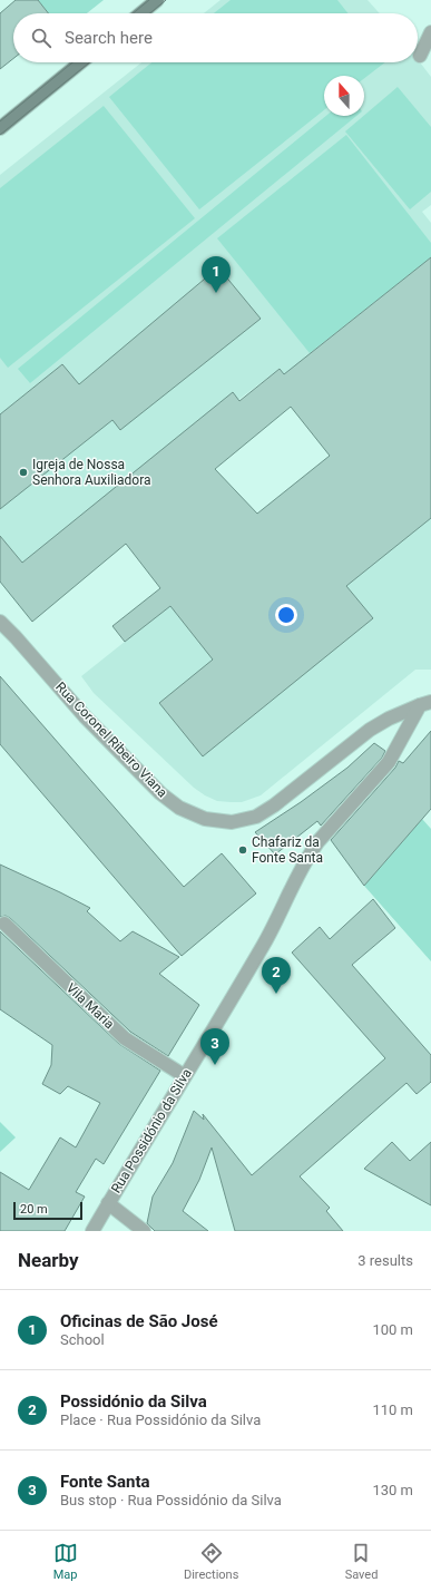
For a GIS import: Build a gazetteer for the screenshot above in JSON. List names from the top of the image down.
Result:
{
  "streets": {
    "street": ["Rua Coronel Ribeiro Viana", "Vila Maria", "Rua Possidónio da Silva"]
  },
  "crossings": [
    ["Rua Coronel Ribeiro Viana", "Rua Possidónio da Silva"],
    ["Vila Maria", "Rua Possidónio da Silva"]
  ],
  "places": ["Igreja de Nossa Senhora Auxiliadora", "Chafariz da Fonte Santa"],
  "scale_bar": "20 m",
  "north": "top",
  "page": {
    "search": "Search here",
    "pins": ["1", "2", "3"],
    "scale": "20 m",
    "heading": ["Nearby", "3 results"],
    "list": [
      {
        "mark": "1",
        "name": "Oficinas de São José",
        "note": "School",
        "value": "100 m"
      },
      {
        "mark": "2",
        "name": "Possidónio da Silva",
        "note": "Place · Rua Possidónio da Silva",
        "value": "110 m"
      },
      {
        "mark": "3",
        "name": "Fonte Santa",
        "note": "Bus stop · Rua Possidónio da Silva",
        "value": "130 m"
      }
    ],
    "nav": ["Map", "Directions", "Saved"]
  }
}
